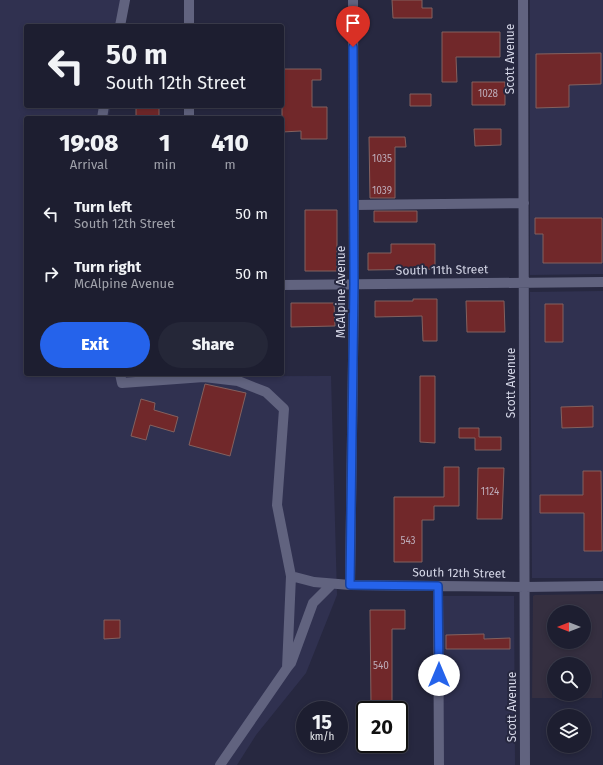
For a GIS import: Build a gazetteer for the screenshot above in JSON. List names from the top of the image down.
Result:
{
  "streets": {
    "street": [
      "Scott Avenue",
      "South 11th Street",
      "McAlpine Avenue",
      "South 12th Street"
    ]
  },
  "crossings": [
    ["Scott Avenue", "South 11th Street"],
    ["Scott Avenue", "South 12th Street"],
    ["South 11th Street", "McAlpine Avenue"],
    ["McAlpine Avenue", "South 12th Street"]
  ],
  "house_numbers": [
    "1028",
    "1035",
    "1039",
    "1124",
    "543",
    "540"
  ],
  "north": "left",
  "page": {
    "turn": ["50 m", "South 12th Street"],
    "eta": [
      "19:08",
      "Arrival",
      "1",
      "min",
      "410",
      "m"
    ],
    "list": [
      {
        "name": "Turn left",
        "note": "South 12th Street",
        "value": "50 m"
      },
      {
        "name": "Turn right",
        "note": "McAlpine Avenue",
        "value": "50 m"
      }
    ],
    "buttons": ["Exit", "Share"],
    "speed": "15 km/h",
    "limit": "20"
  }
}
